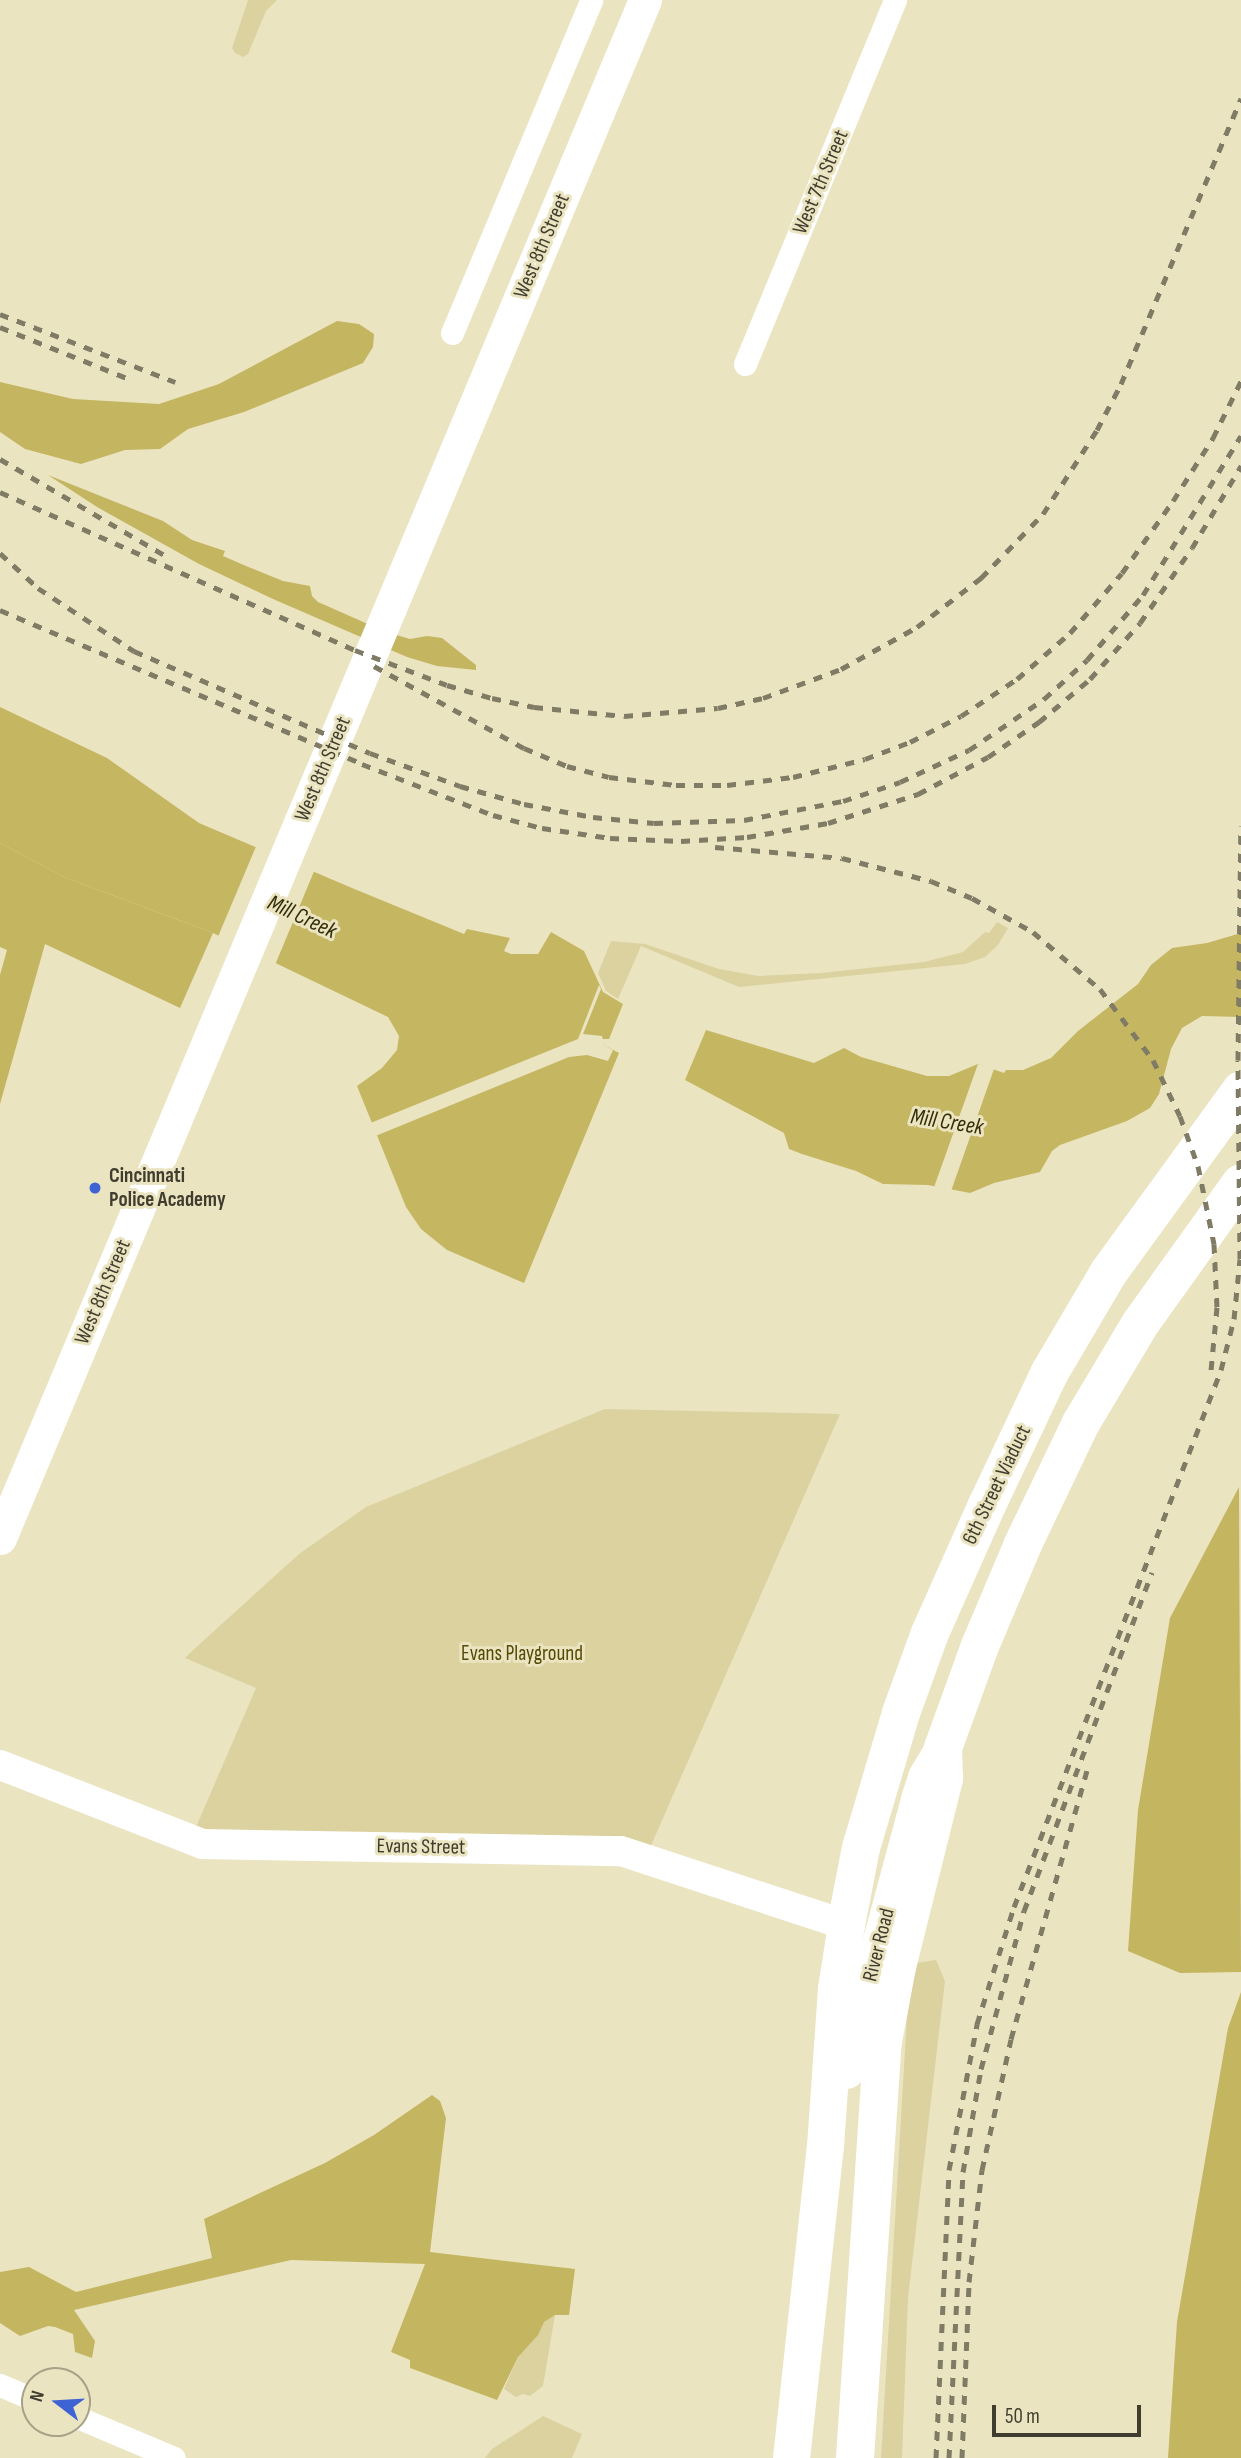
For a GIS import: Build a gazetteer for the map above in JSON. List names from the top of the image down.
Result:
{
  "streets": {
    "highway": ["6th Street Viaduct"],
    "main road": ["West 8th Street", "River Road"],
    "street": ["West 7th Street", "Evans Street"]
  },
  "crossings": [
    ["6th Street Viaduct", "Evans Street"],
    ["6th Street Viaduct", "River Road"],
    ["Evans Street", "River Road"]
  ],
  "water": ["Mill Creek"],
  "parks": ["Evans Playground"],
  "places": ["Cincinnati Police Academy"],
  "scale_bar": "50 m",
  "north": "left"
}
